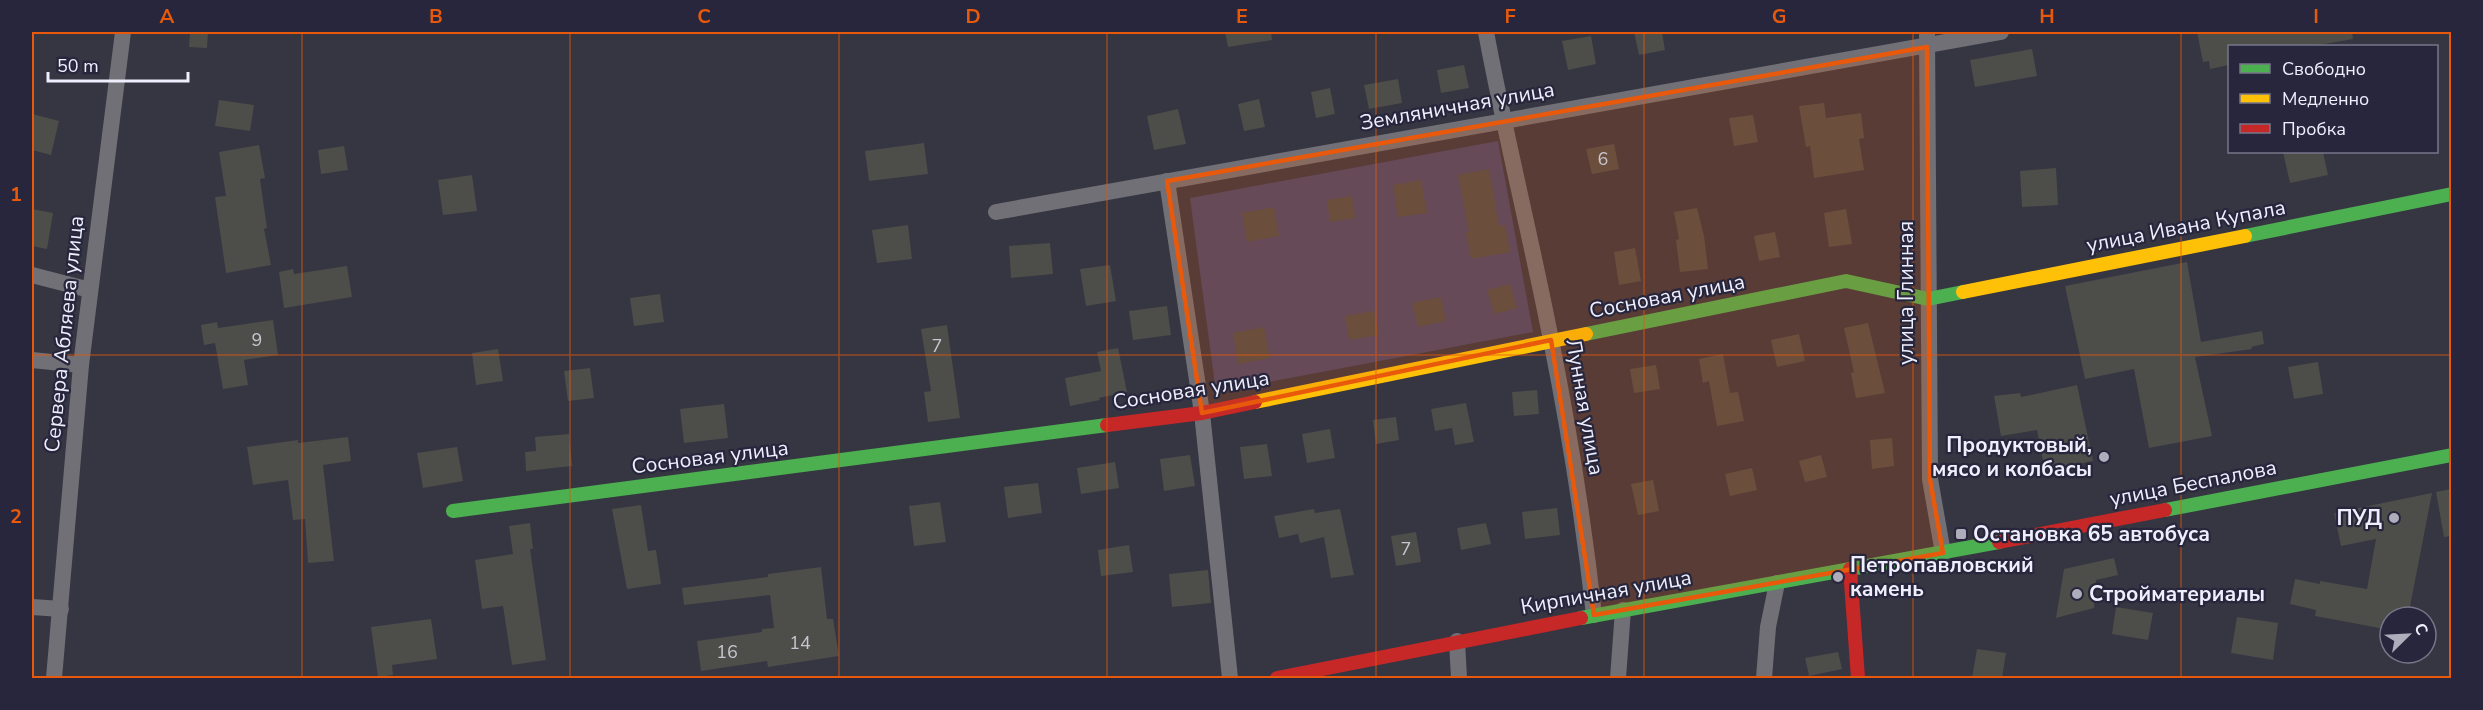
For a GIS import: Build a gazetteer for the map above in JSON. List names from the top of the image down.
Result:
{
  "streets": {
    "street": [
      "Земляничная улица",
      "улица Ивана Купала",
      "улица Глинная",
      "Сосновая улица",
      "Сервера Абляева улица",
      "Лунная улица",
      "улица Беспалова",
      "Кирпичная улица"
    ]
  },
  "crossings": [
    ["Земляничная улица", "улица Глинная"],
    ["Земляничная улица", "Лунная улица"],
    ["улица Ивана Купала", "улица Глинная"],
    ["улица Ивана Купала", "Сосновая улица"],
    ["улица Глинная", "Сосновая улица"],
    ["улица Глинная", "улица Беспалова"],
    ["улица Глинная", "Кирпичная улица"],
    ["Сосновая улица", "Лунная улица"],
    ["Лунная улица", "Кирпичная улица"],
    ["улица Беспалова", "Кирпичная улица"]
  ],
  "places": {
    "other": [
      "Продуктовый, мясо и колбасы",
      "ПУД",
      "Петропавловский камень",
      "Стройматериалы"
    ],
    "transit": ["Остановка 65 автобуса"]
  },
  "house_numbers": [
    "6",
    "9",
    "7",
    "7",
    "14",
    "16"
  ],
  "legend": ["Свободно", "Медленно", "Пробка"],
  "scale_bar": "50 m",
  "north": "top right",
  "grid": {
    "columns": [
      "A",
      "B",
      "C",
      "D",
      "E",
      "F",
      "G",
      "H",
      "I"
    ],
    "rows": ["1", "2"]
  }
}
